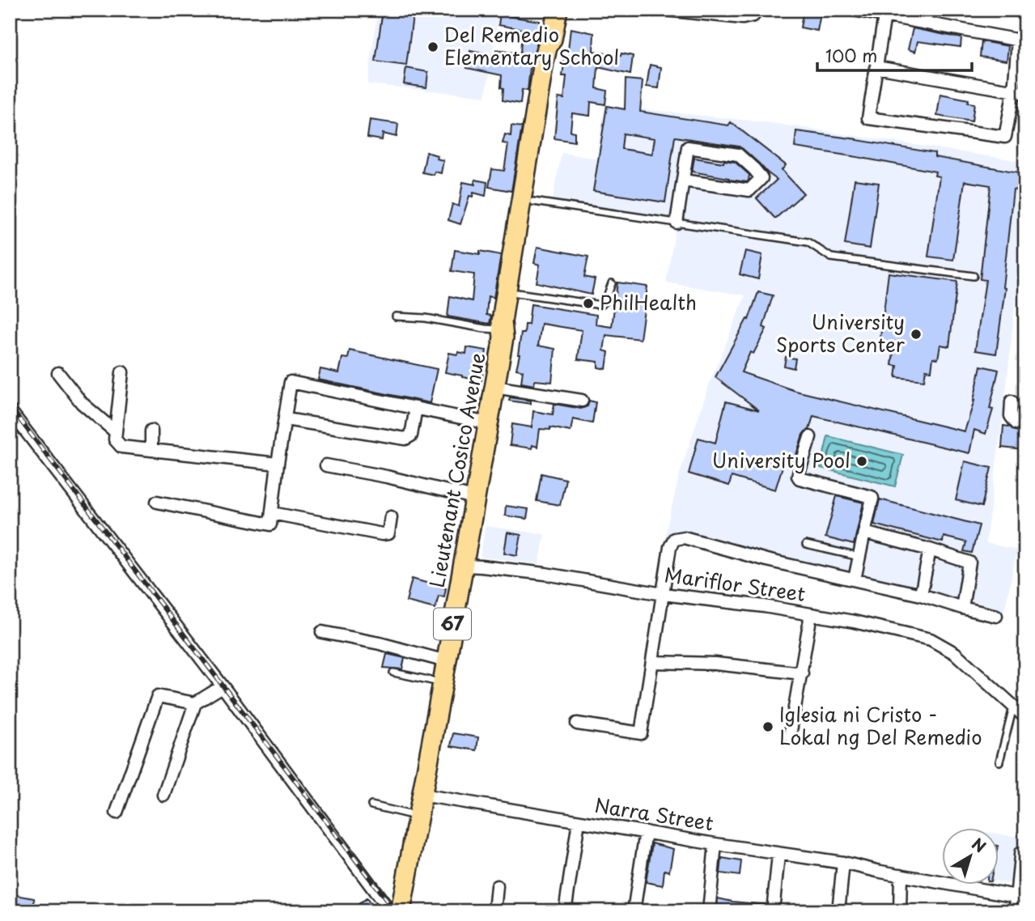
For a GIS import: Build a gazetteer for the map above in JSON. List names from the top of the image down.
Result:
{
  "streets": {
    "main road": ["Lieutenant Cosico Avenue", "67"],
    "street": ["Mariflor Street", "Narra Street"]
  },
  "crossings": [
    ["Lieutenant Cosico Avenue", "Mariflor Street"],
    ["Lieutenant Cosico Avenue", "Narra Street"]
  ],
  "places": [
    "Del Remedio Elementary School",
    "PhilHealth",
    "University Sports Center",
    "University Pool",
    "Iglesia ni Cristo - Lokal ng Del Remedio"
  ],
  "scale_bar": "100 m",
  "north": "top right"
}
